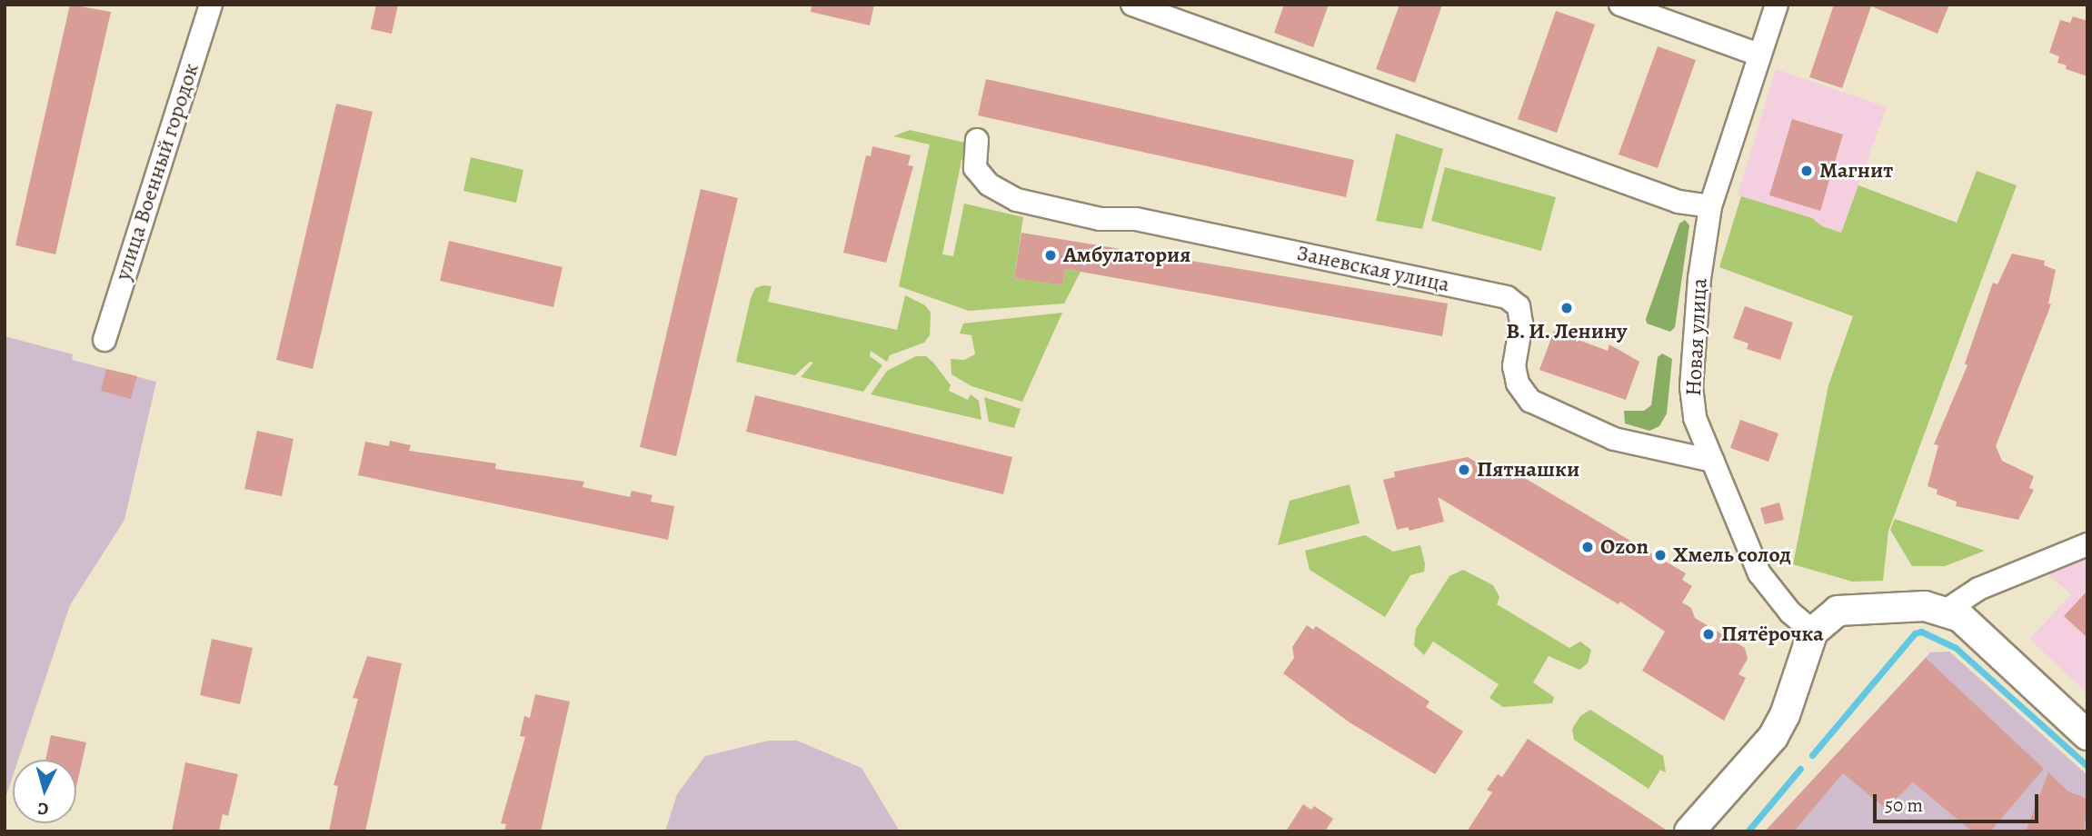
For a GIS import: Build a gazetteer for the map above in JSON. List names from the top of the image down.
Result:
{
  "streets": {
    "street": ["улица Военный городок", "Заневская улица", "Новая улица"]
  },
  "crossings": [
    ["Заневская улица", "Новая улица"]
  ],
  "places": [
    "Магнит",
    "Амбулатория",
    "В. И. Ленину",
    "Пятнашки",
    "Ozon",
    "Хмель солод",
    "Пятёрочка"
  ],
  "scale_bar": "50 m",
  "north": "bottom"
}
